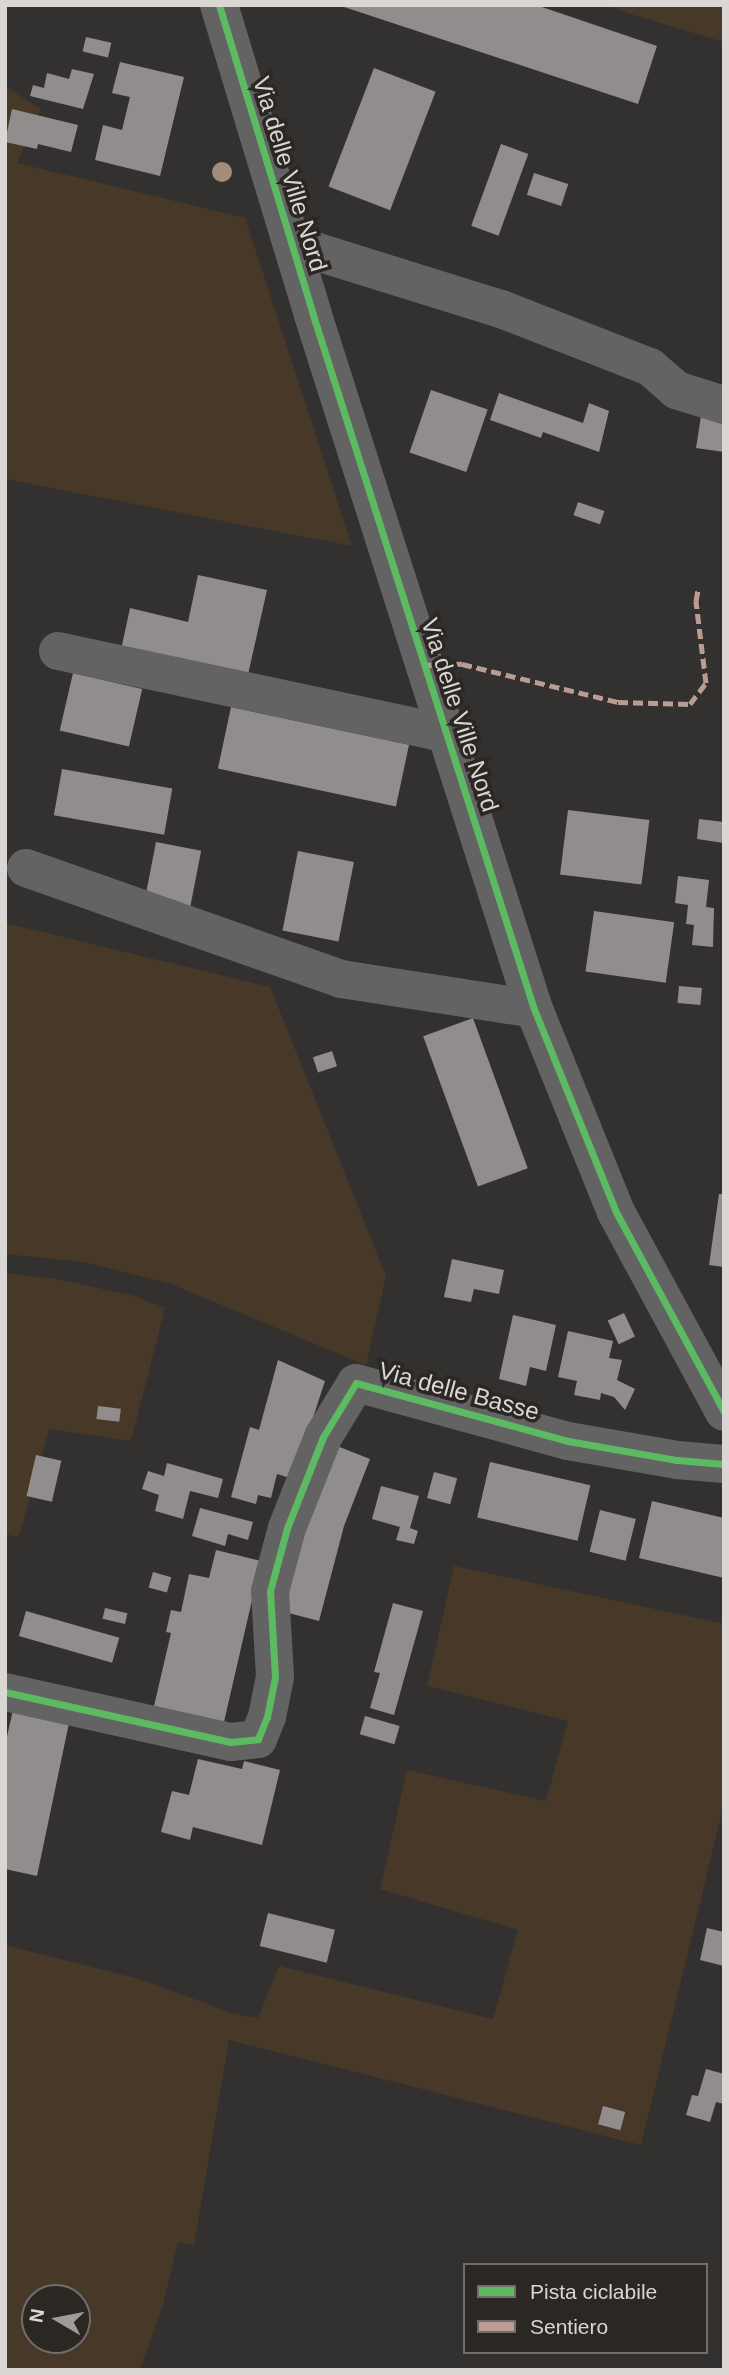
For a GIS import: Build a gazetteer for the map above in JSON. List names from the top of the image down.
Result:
{
  "streets": {
    "street": ["Via delle Ville Nord", "Via delle Basse"]
  },
  "legend": ["Pista ciclabile", "Sentiero"],
  "north": "left"
}
